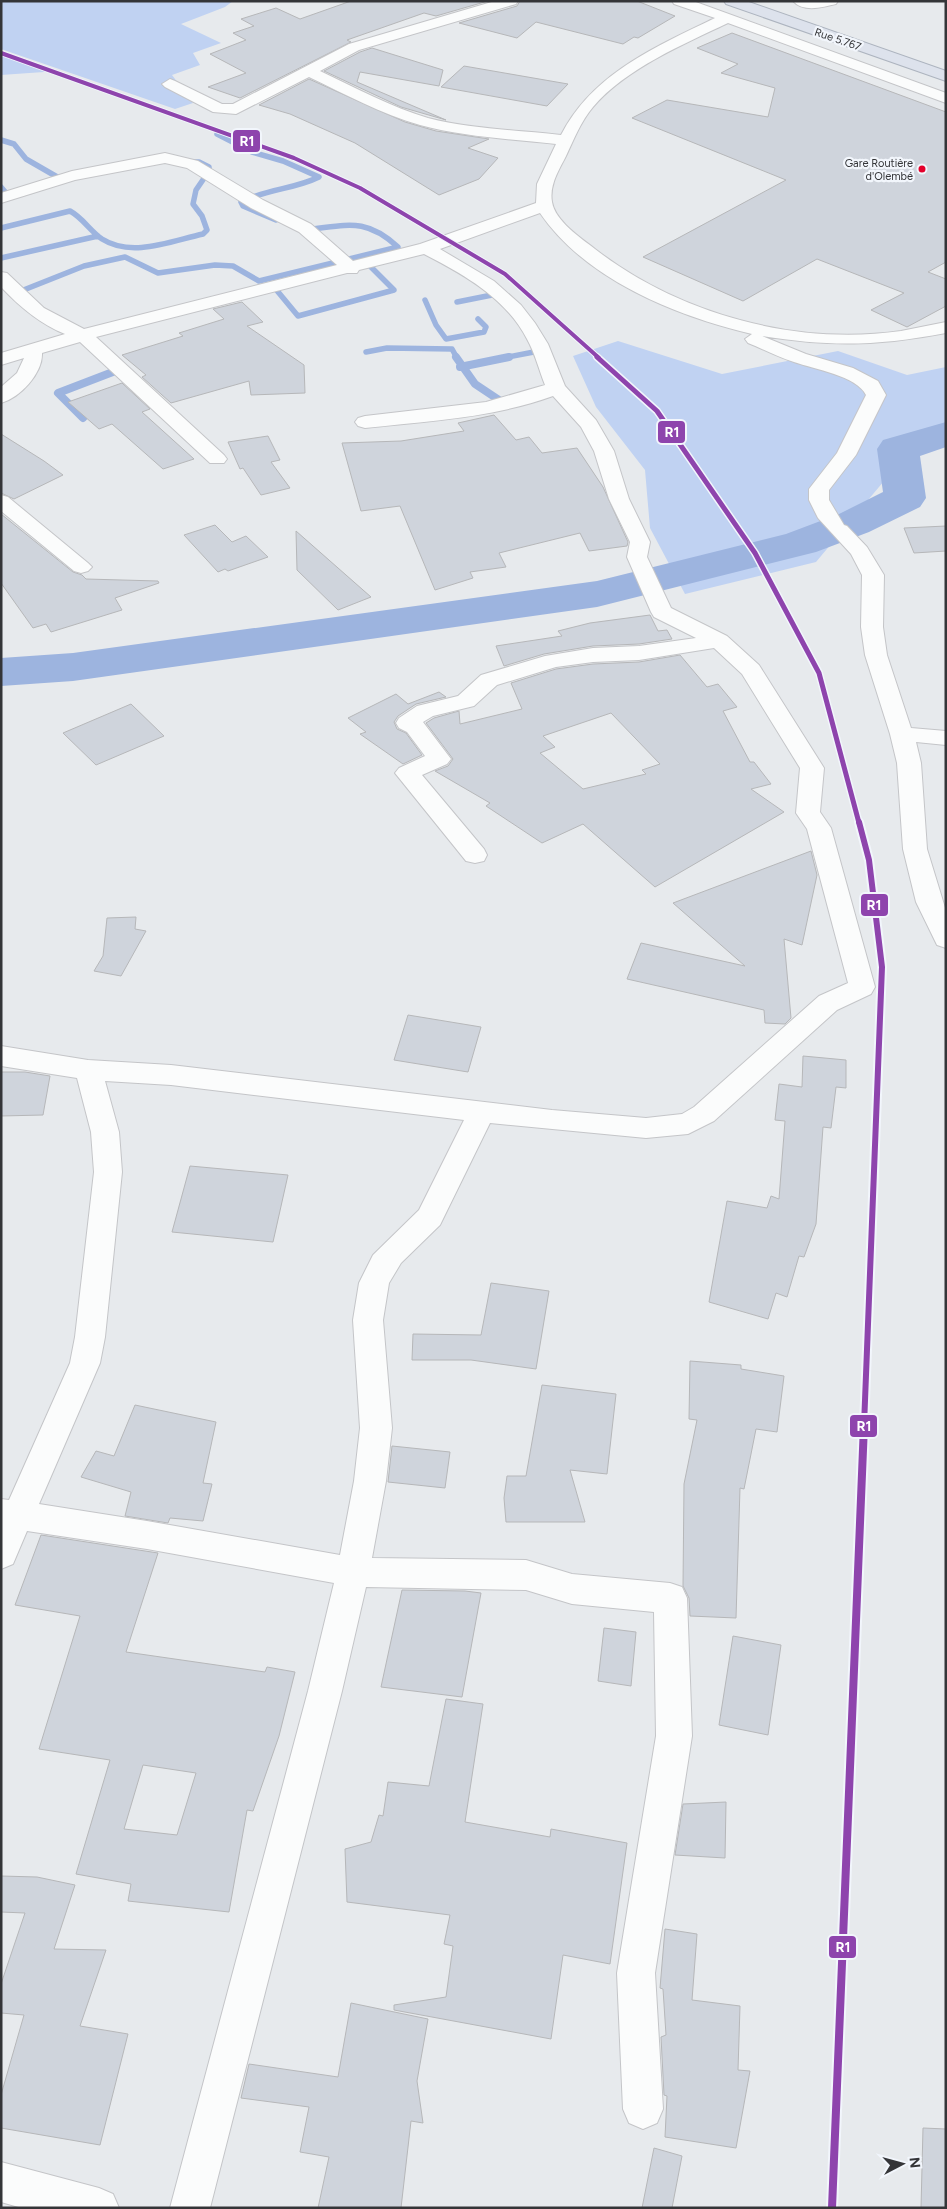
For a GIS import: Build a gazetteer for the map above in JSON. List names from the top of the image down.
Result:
{
  "streets": {
    "highway": ["Rue 5.767"]
  },
  "places": ["Gare Routière d'Olembé"],
  "lines": ["transit line R1"],
  "north": "right"
}
